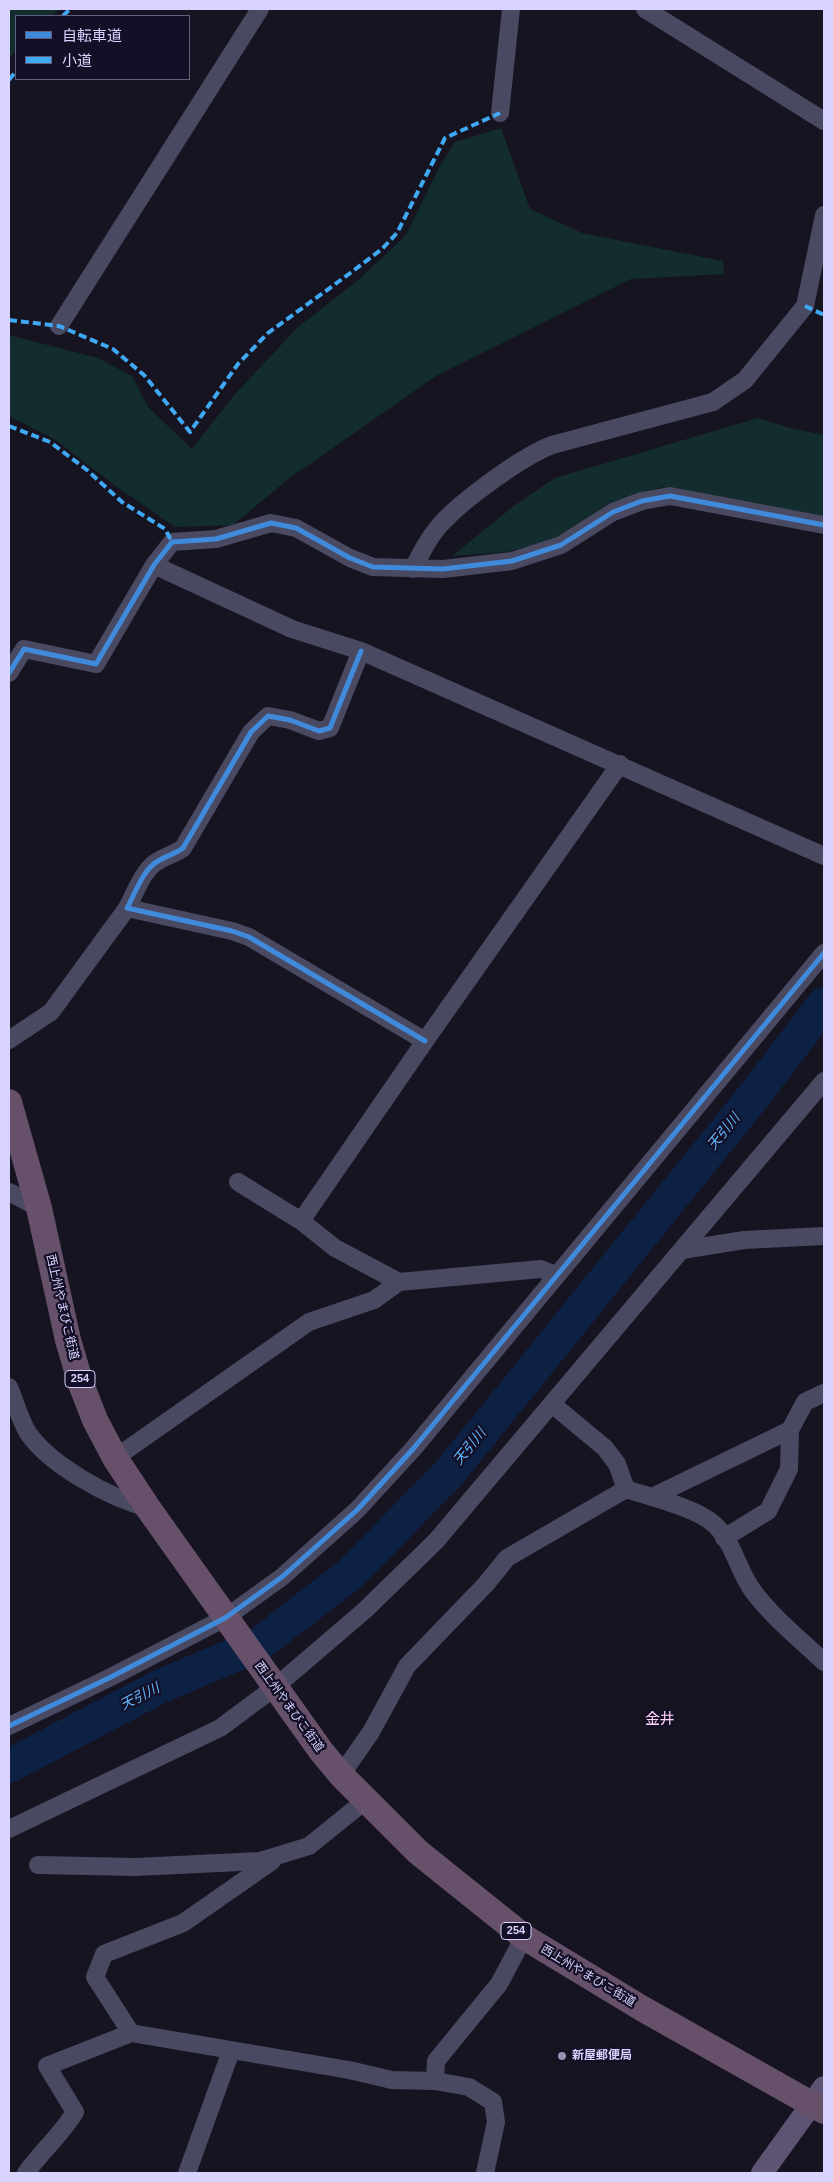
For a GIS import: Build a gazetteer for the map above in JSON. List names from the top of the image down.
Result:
{
  "streets": {
    "highway": ["西上州やまびこ街道", "254"]
  },
  "districts": ["金井"],
  "water": ["天引川"],
  "places": ["新屋郵便局"],
  "legend": ["自転車道", "小道"]
}
